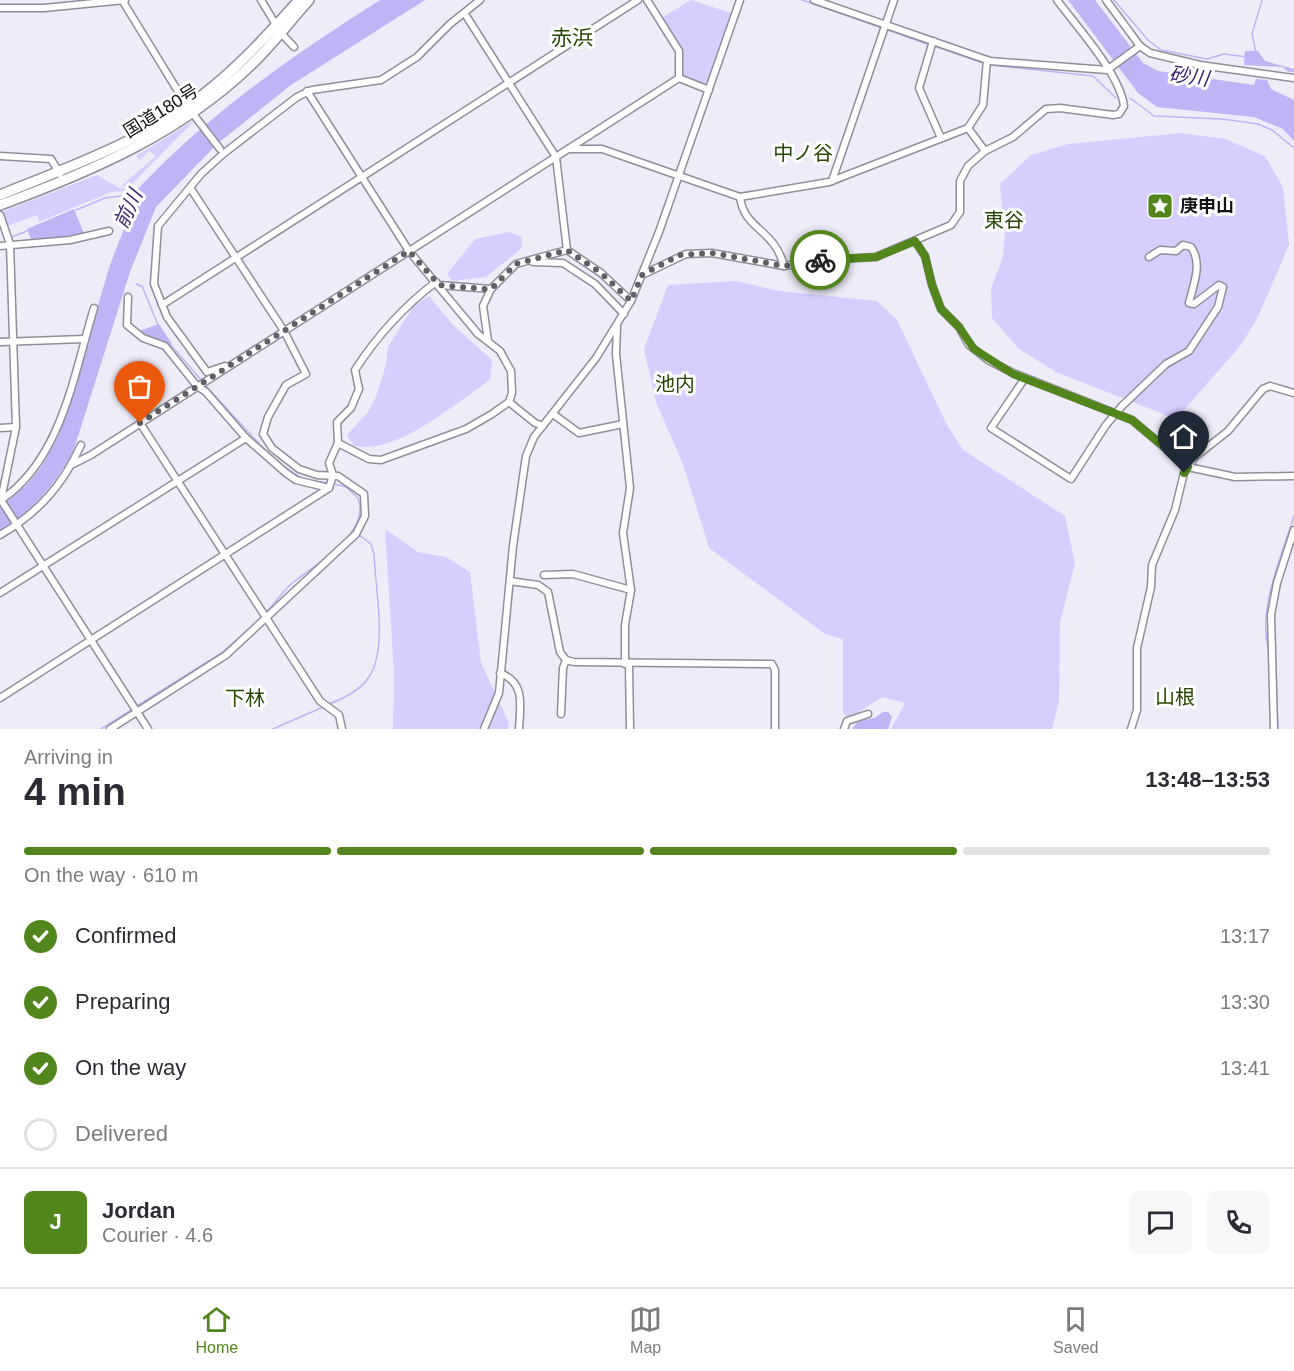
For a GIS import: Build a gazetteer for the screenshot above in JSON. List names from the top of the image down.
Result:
{
  "streets": {
    "highway": ["国道180号"]
  },
  "districts": [
    "赤浜",
    "中ノ谷",
    "東谷",
    "池内",
    "山根",
    "下林"
  ],
  "water": ["砂川", "前川"],
  "places": {
    "place": ["庚申山"]
  },
  "page": {
    "heading": ["4 min", "Arriving in", "13:48–13:53"],
    "panel": ["Jordan", "Courier · 4.6"],
    "bar": "On the way · 610 m",
    "list": [
      ["Confirmed", "13:17"],
      ["Preparing", "13:30"],
      ["On the way", "13:41"],
      "Delivered"
    ],
    "round": "J",
    "tabs": ["Home", "Map", "Saved"]
  }
}
